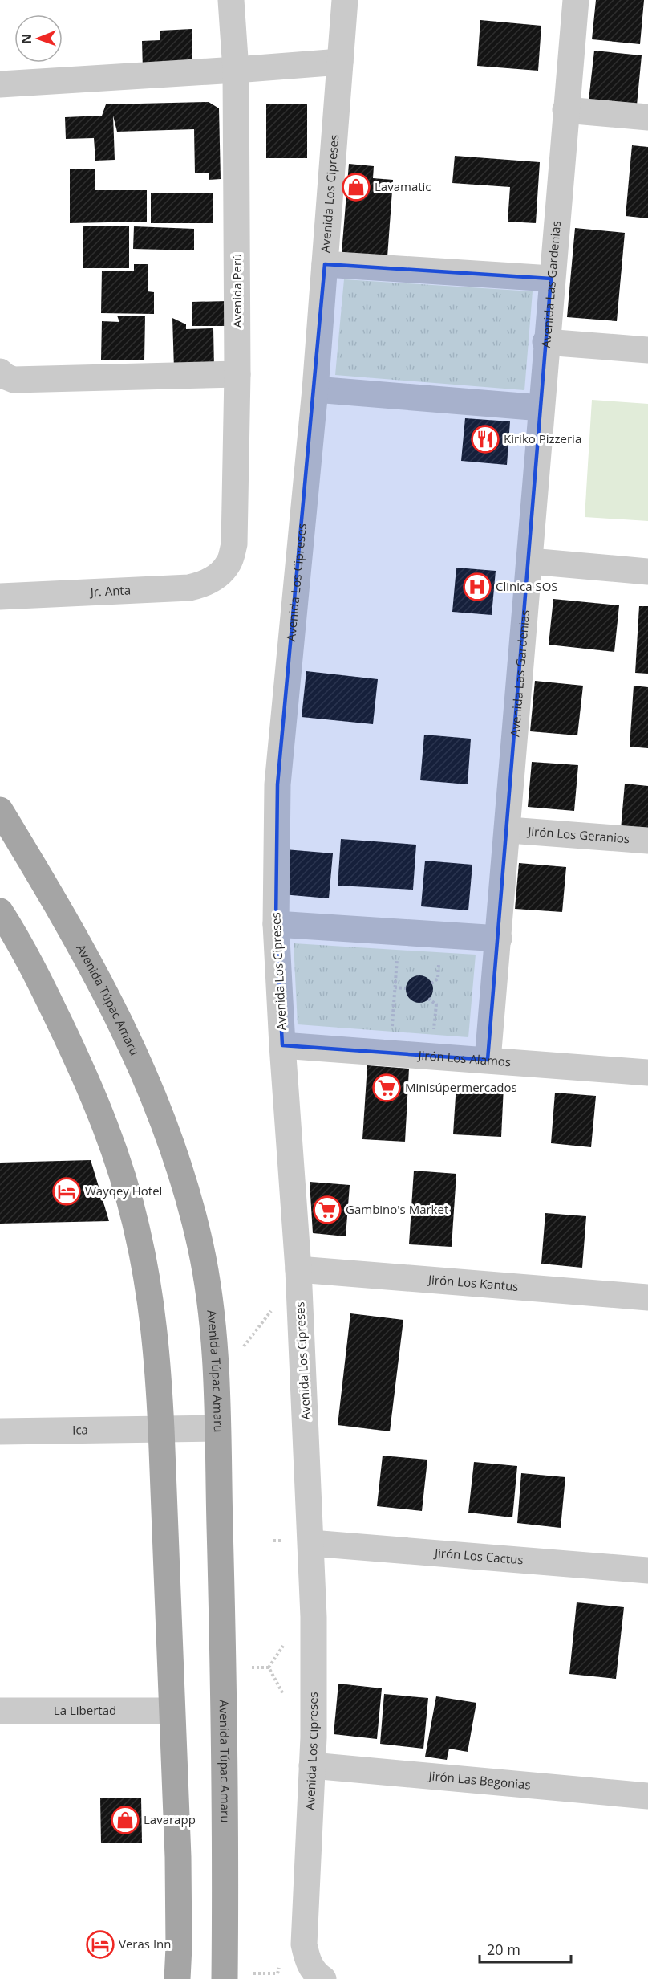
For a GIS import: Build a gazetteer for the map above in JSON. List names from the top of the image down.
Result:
{
  "streets": {
    "main road": ["Avenida Túpac Amaru"],
    "street": [
      "Avenida Los Cipreses",
      "Avenida Las Gardenias",
      "Avenida Perú",
      "Jr. Anta",
      "Jirón Los Geranios",
      "Jirón Los Alamos",
      "Jirón Los Kantus",
      "Ica",
      "Jirón Los Cactus",
      "La Libertad",
      "Jirón Las Begonias"
    ]
  },
  "crossings": [
    ["Avenida Los Cipreses", "Jirón Los Alamos"],
    ["Avenida Los Cipreses", "Jirón Los Kantus"],
    ["Avenida Los Cipreses", "Jirón Los Cactus"],
    ["Avenida Los Cipreses", "Jirón Las Begonias"],
    ["Avenida Las Gardenias", "Jirón Los Geranios"],
    ["Avenida Las Gardenias", "Jirón Los Alamos"],
    ["Avenida Perú", "Jr. Anta"],
    ["Avenida Túpac Amaru", "Ica"]
  ],
  "places": {
    "shop": ["Lavamatic", "Lavarapp"],
    "restaurant": ["Kiriko Pizzeria"],
    "hospital": ["Clinica SOS"],
    "supermarket": ["Minisúpermercados", "Gambino's Market"],
    "hotel": ["Wayqey Hotel", "Veras Inn"]
  },
  "scale_bar": "20 m",
  "north": "left"
}
